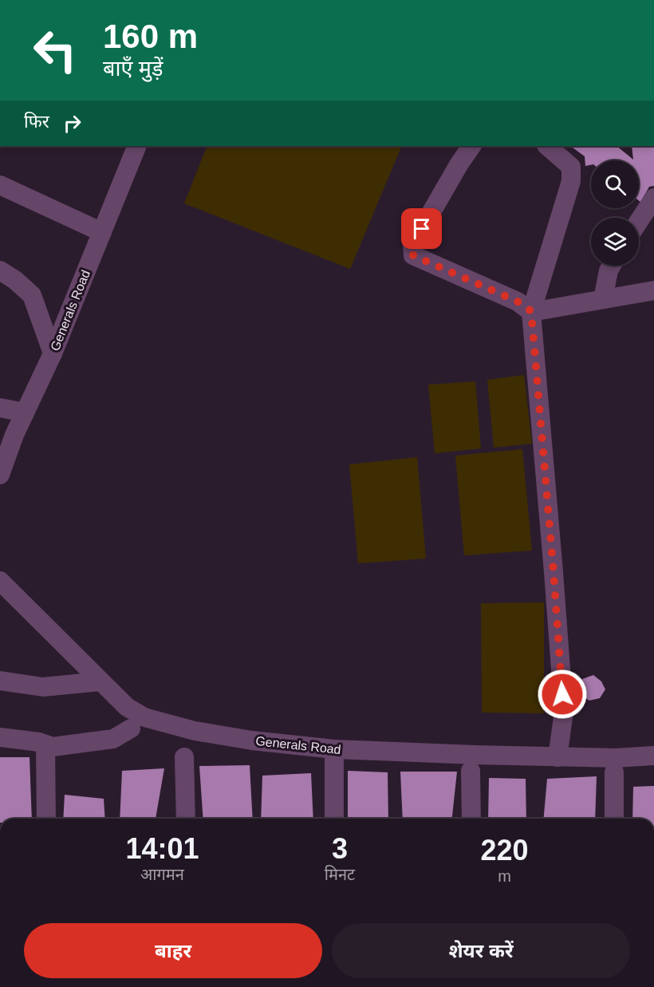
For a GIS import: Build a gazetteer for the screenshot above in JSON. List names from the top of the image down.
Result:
{
  "streets": {
    "street": ["Generals Road"]
  },
  "page": {
    "turn": ["160 m", "बाएँ मुड़ें"],
    "then": "फिर",
    "eta": [
      "14:01",
      "आगमन",
      "3",
      "मिनट",
      "220",
      "m"
    ],
    "buttons": ["बाहर", "शेयर करें"]
  }
}
